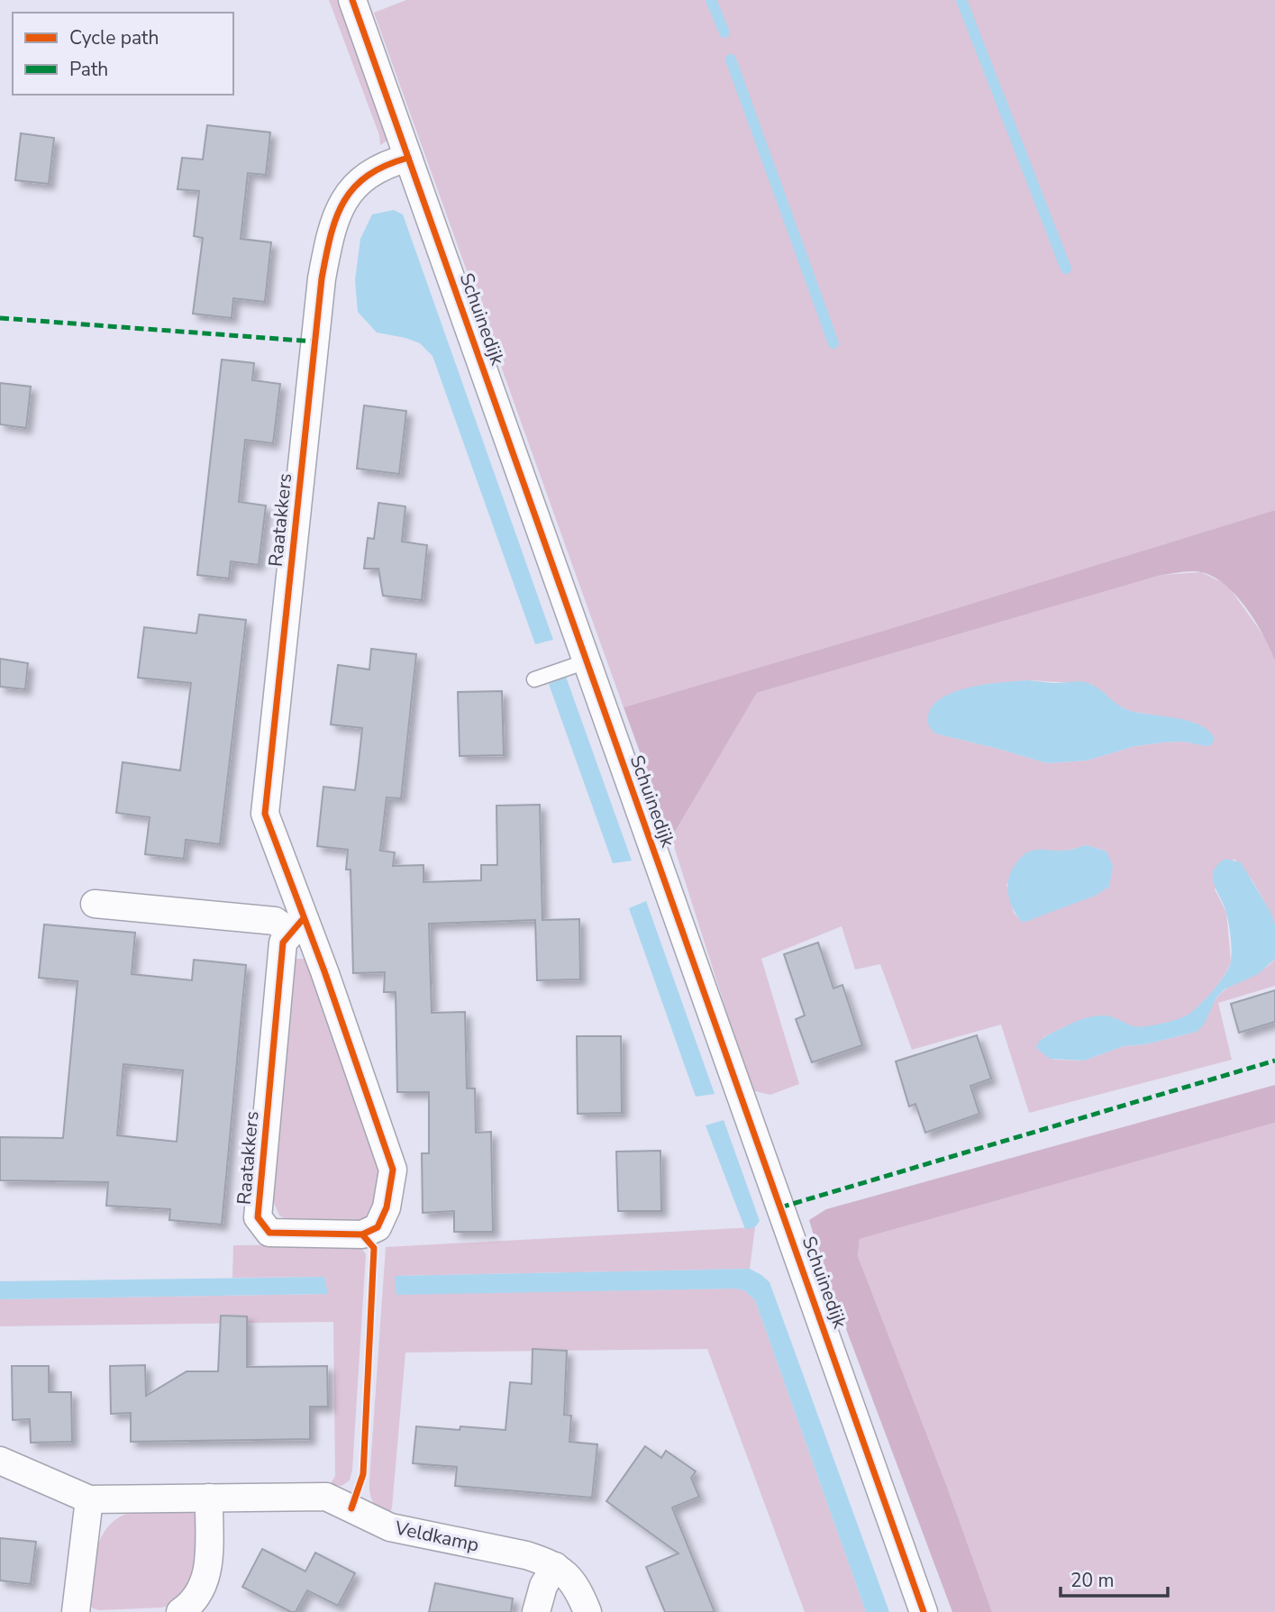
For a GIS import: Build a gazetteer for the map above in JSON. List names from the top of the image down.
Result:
{
  "streets": {
    "street": ["Schuinedijk", "Raatakkers", "Veldkamp"]
  },
  "crossings": [
    ["Schuinedijk", "Raatakkers"]
  ],
  "legend": ["Cycle path", "Path"],
  "scale_bar": "20 m"
}
